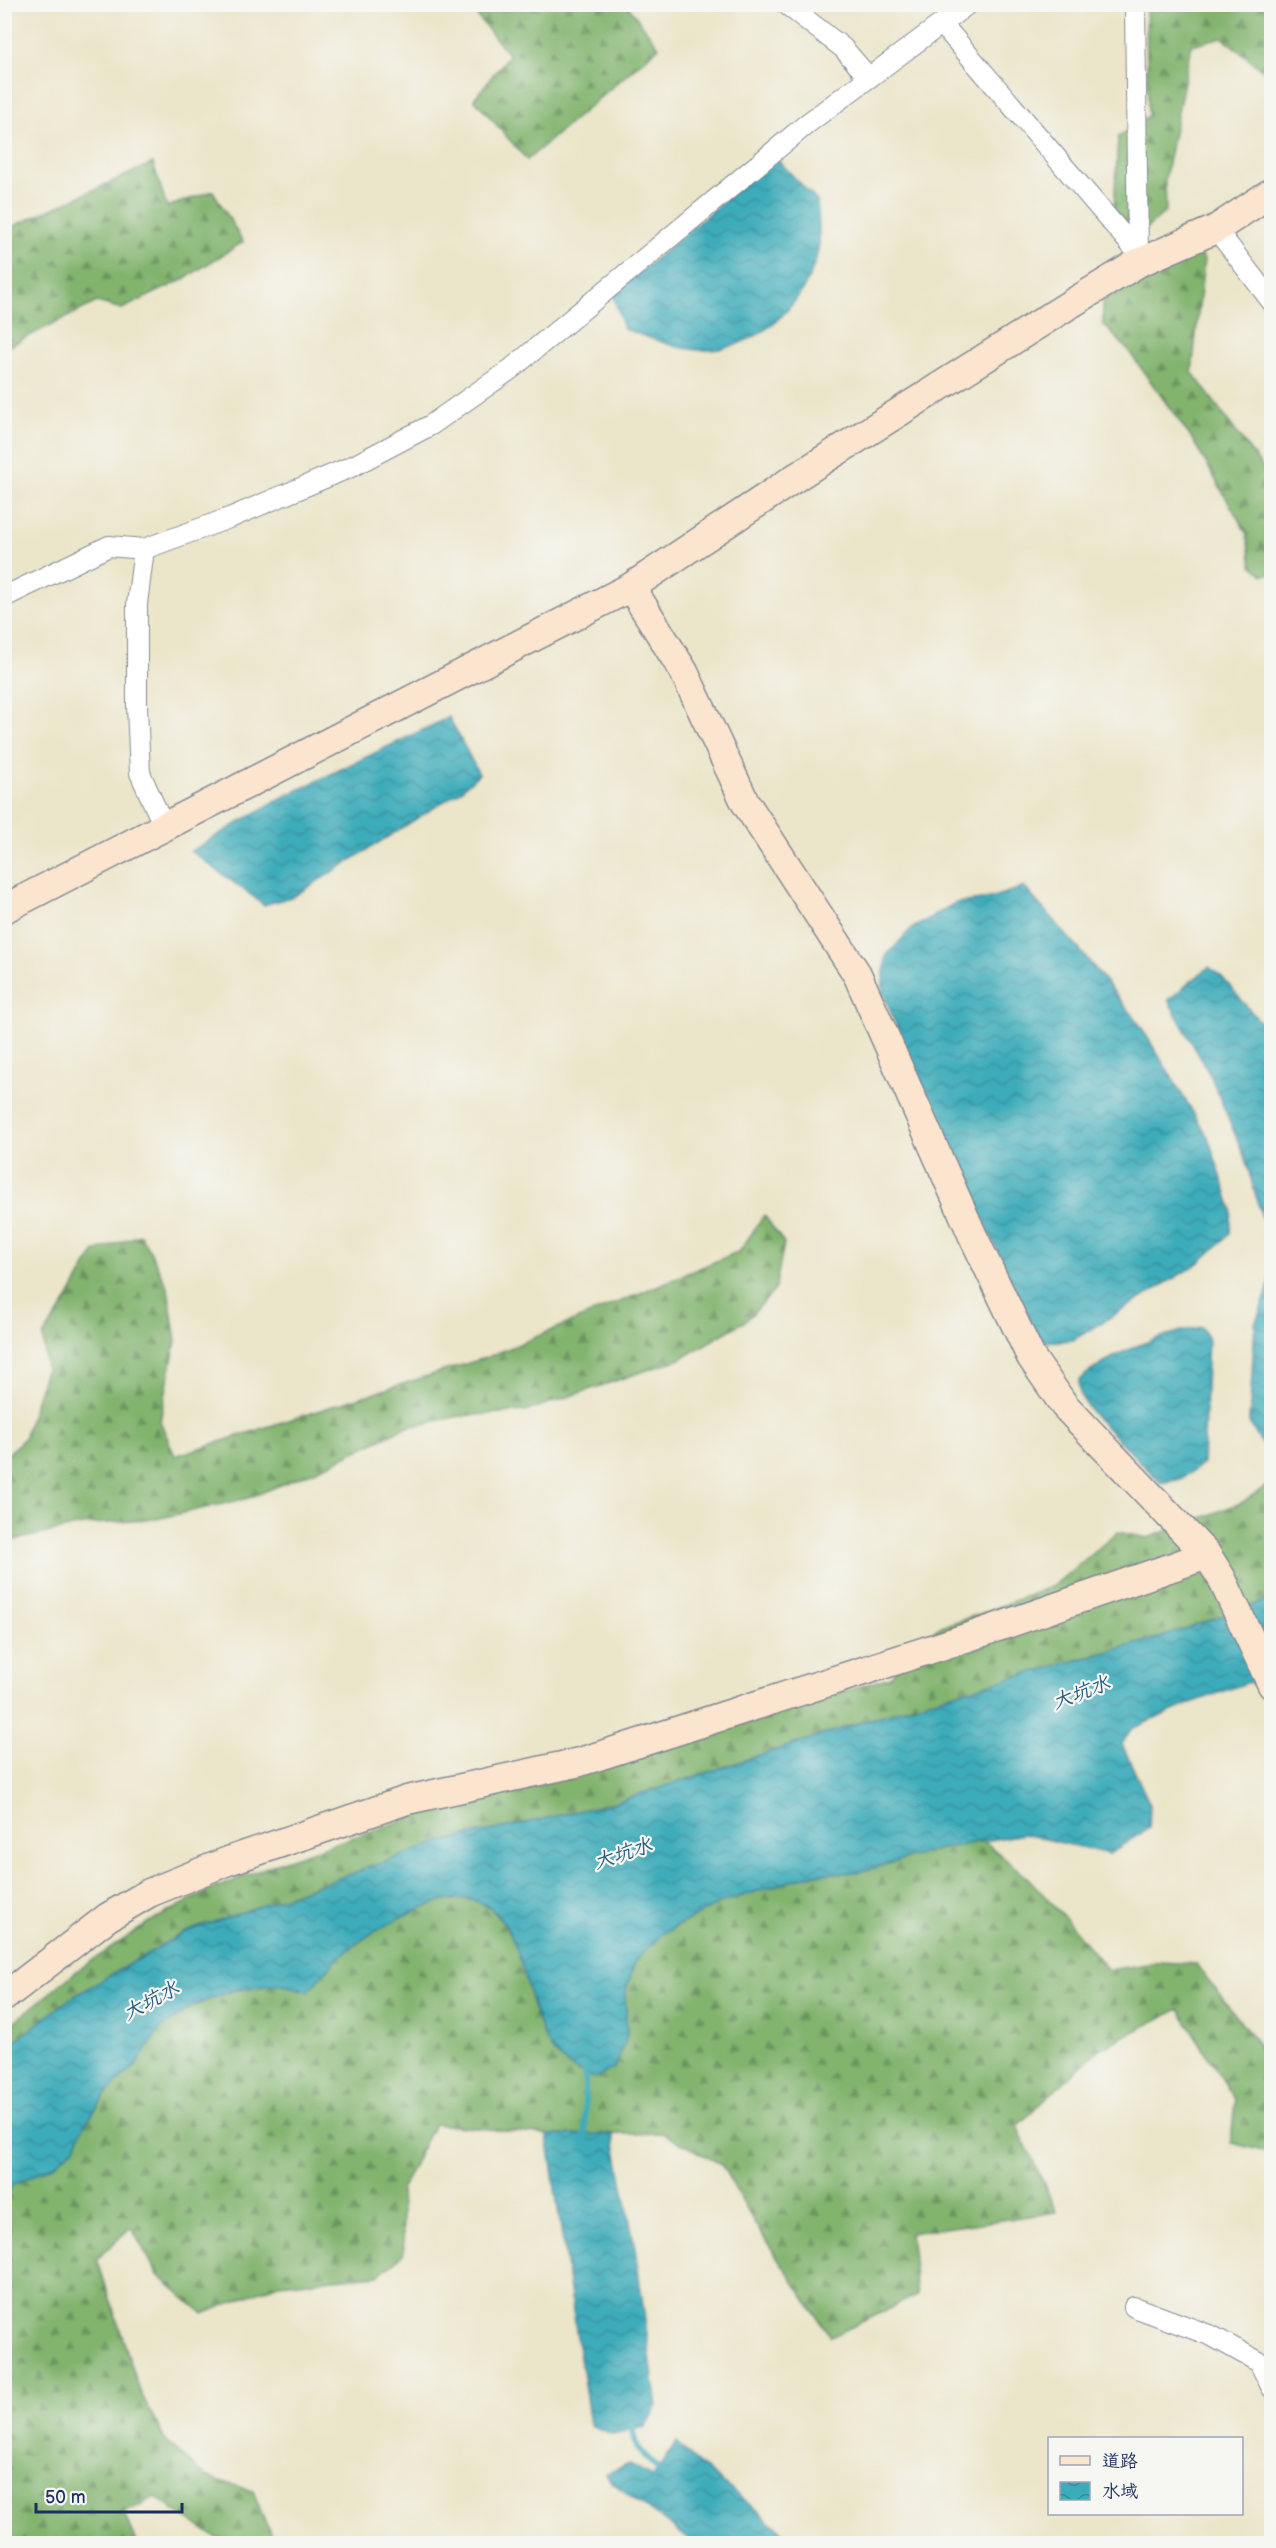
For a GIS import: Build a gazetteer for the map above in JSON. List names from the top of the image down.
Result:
{
  "water": ["大坑水"],
  "legend": ["道路", "水域"],
  "scale_bar": "50 m"
}
